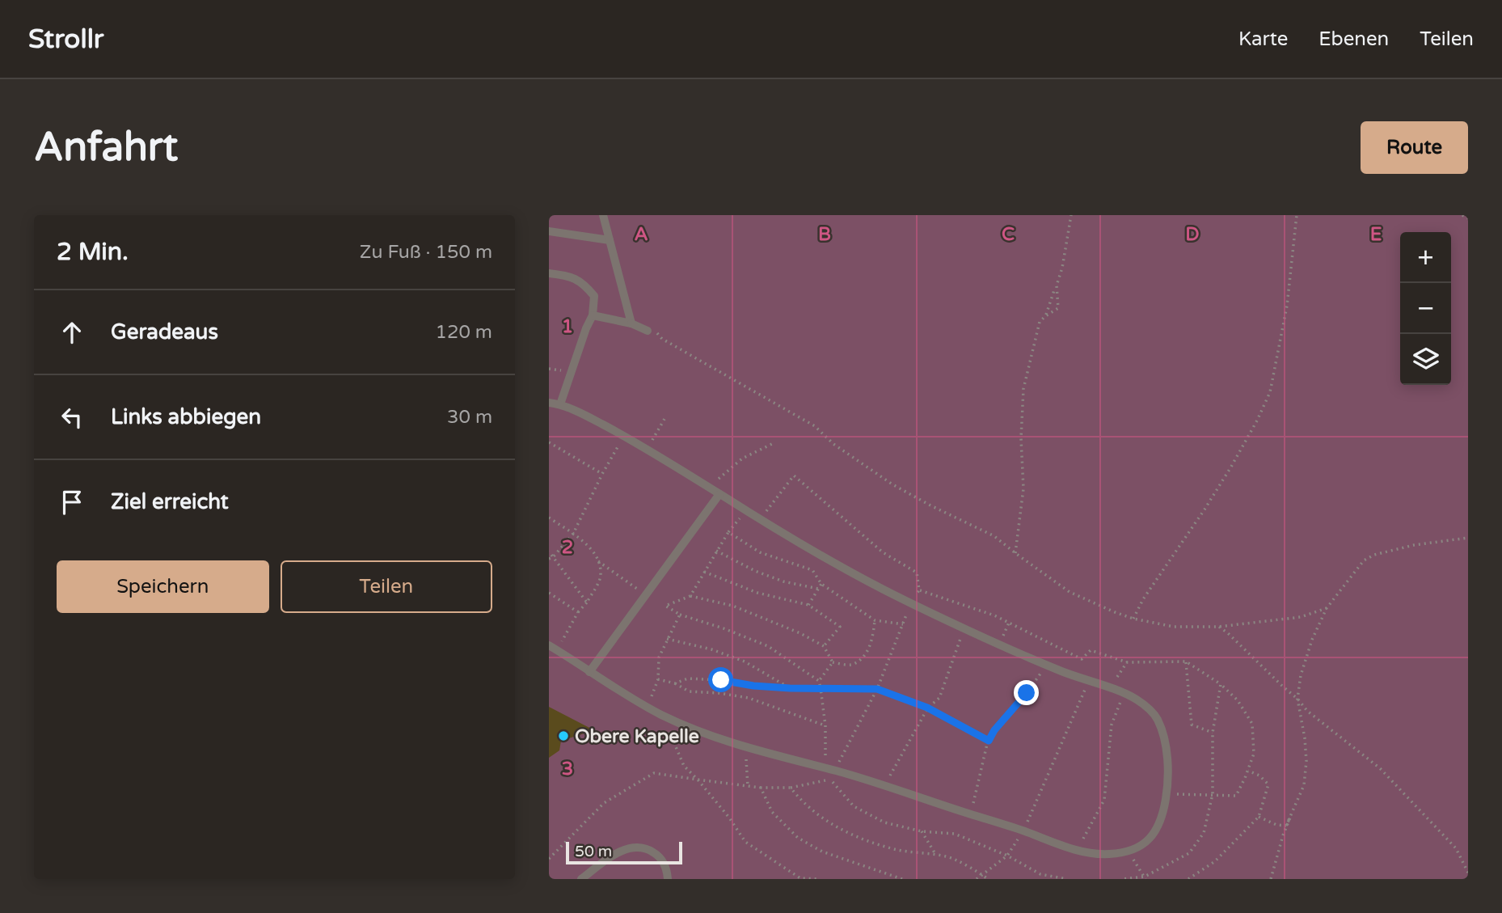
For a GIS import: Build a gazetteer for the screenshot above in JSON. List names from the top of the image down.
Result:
{
  "places": ["Obere Kapelle"],
  "scale_bar": "50 m",
  "page": {
    "header": "Strollr",
    "nav": ["Karte", "Ebenen", "Teilen"],
    "buttons": [
      "Route",
      ["Speichern", "Teilen"]
    ],
    "title": "Anfahrt",
    "heading": ["2 Min.", "Zu Fuß · 150 m"],
    "map_buttons": ["+", "−"],
    "list": [
      ["Geradeaus", "120 m"],
      ["Links abbiegen", "30 m"],
      "Ziel erreicht"
    ],
    "scale": "50 m"
  },
  "grid": {
    "columns": [
      "A",
      "B",
      "C",
      "D",
      "E"
    ],
    "rows": ["1", "2", "3"]
  }
}
